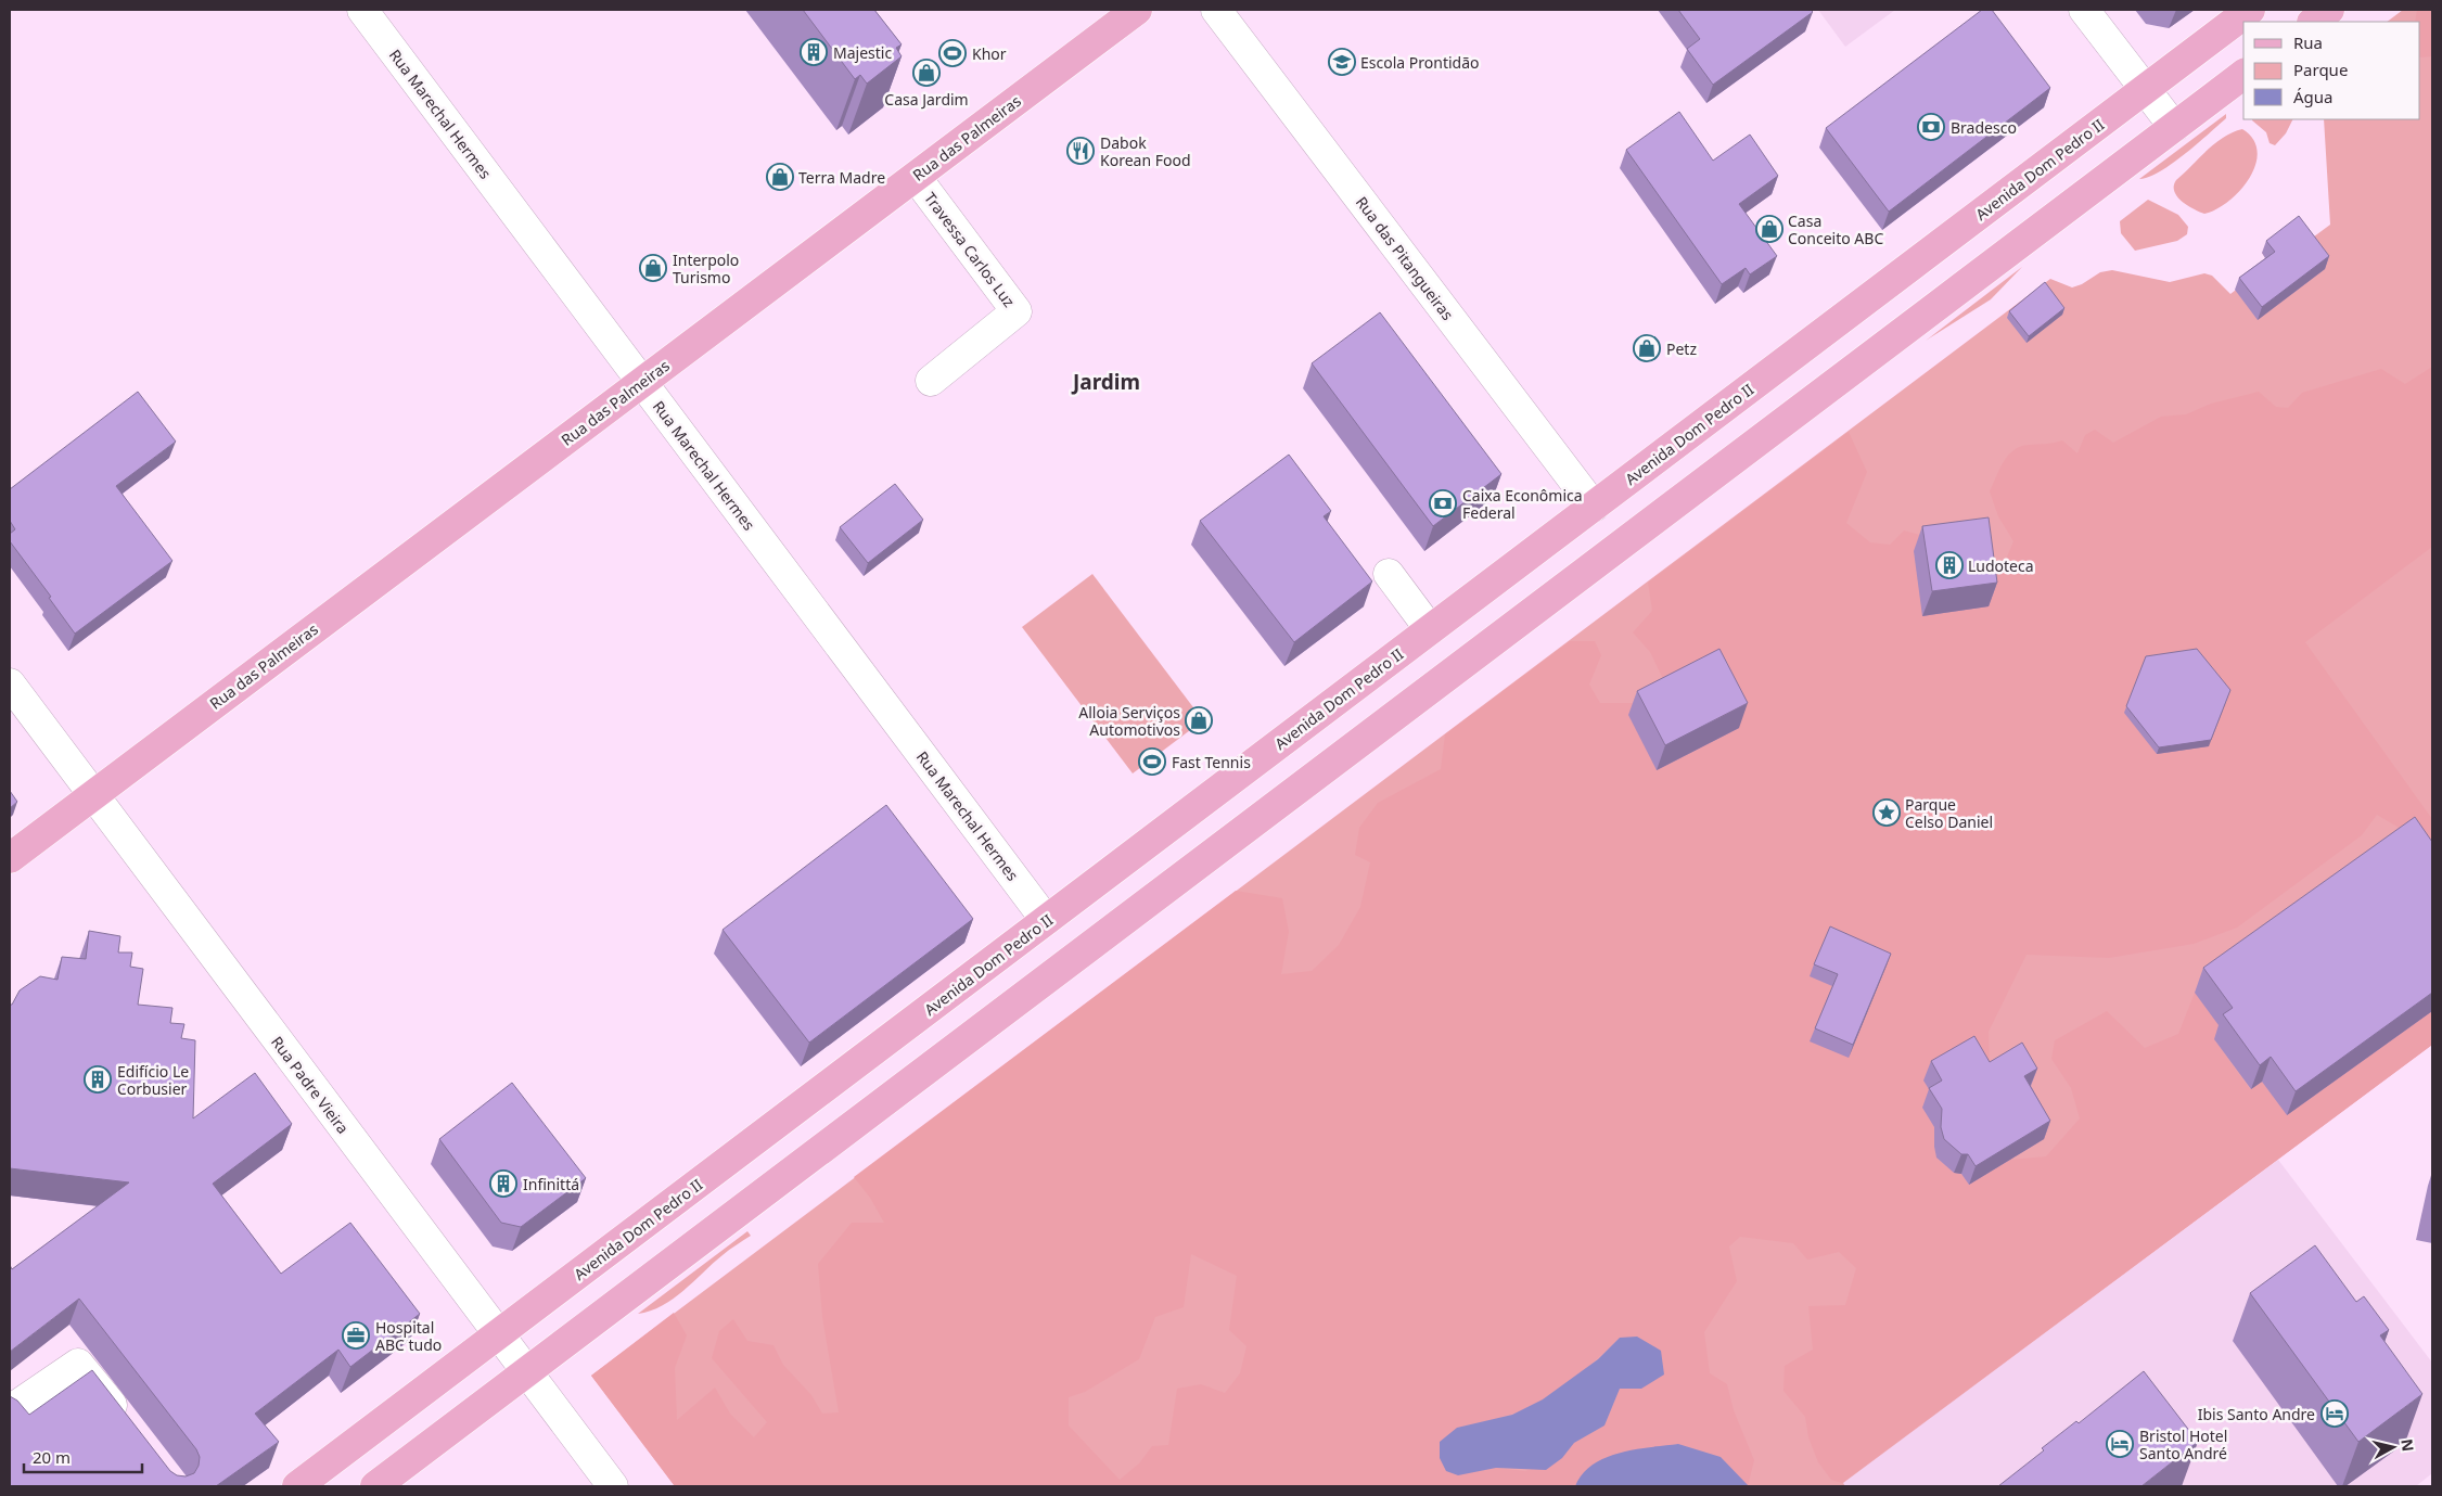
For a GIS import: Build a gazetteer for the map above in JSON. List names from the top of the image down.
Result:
{
  "streets": {
    "main road": ["Rua das Palmeiras", "Avenida Dom Pedro II"],
    "street": [
      "Rua Marechal Hermes",
      "Travessa Carlos Luz",
      "Rua das Pitangueiras",
      "Rua Padre Vieira"
    ]
  },
  "crossings": [
    ["Rua Marechal Hermes", "Rua das Palmeiras"],
    ["Rua Marechal Hermes", "Avenida Dom Pedro II"],
    ["Rua das Palmeiras", "Travessa Carlos Luz"],
    ["Rua das Palmeiras", "Rua Padre Vieira"],
    ["Avenida Dom Pedro II", "Rua das Pitangueiras"],
    ["Avenida Dom Pedro II", "Rua Padre Vieira"]
  ],
  "districts": ["Jardim"],
  "places": {
    "building": [
      "Majestic",
      "Ludoteca",
      "Edifício Le Corbusier",
      "Infinittá"
    ],
    "sports": ["Khor", "Fast Tennis"],
    "school or university": ["Escola Prontidão"],
    "shop": [
      "Casa Jardim",
      "Terra Madre",
      "Casa Conceito ABC",
      "Interpolo Turismo",
      "Petz",
      "Alloia Serviços Automotivos"
    ],
    "bank": ["Bradesco", "Caixa Econômica Federal"],
    "restaurant": ["Dabok Korean Food"],
    "place": ["Parque Celso Daniel"],
    "office": ["Hospital ABC tudo"],
    "hotel": ["Ibis Santo Andre", "Bristol Hotel Santo André"]
  },
  "legend": ["Rua", "Parque", "Água"],
  "scale_bar": "20 m",
  "north": "right"
}
